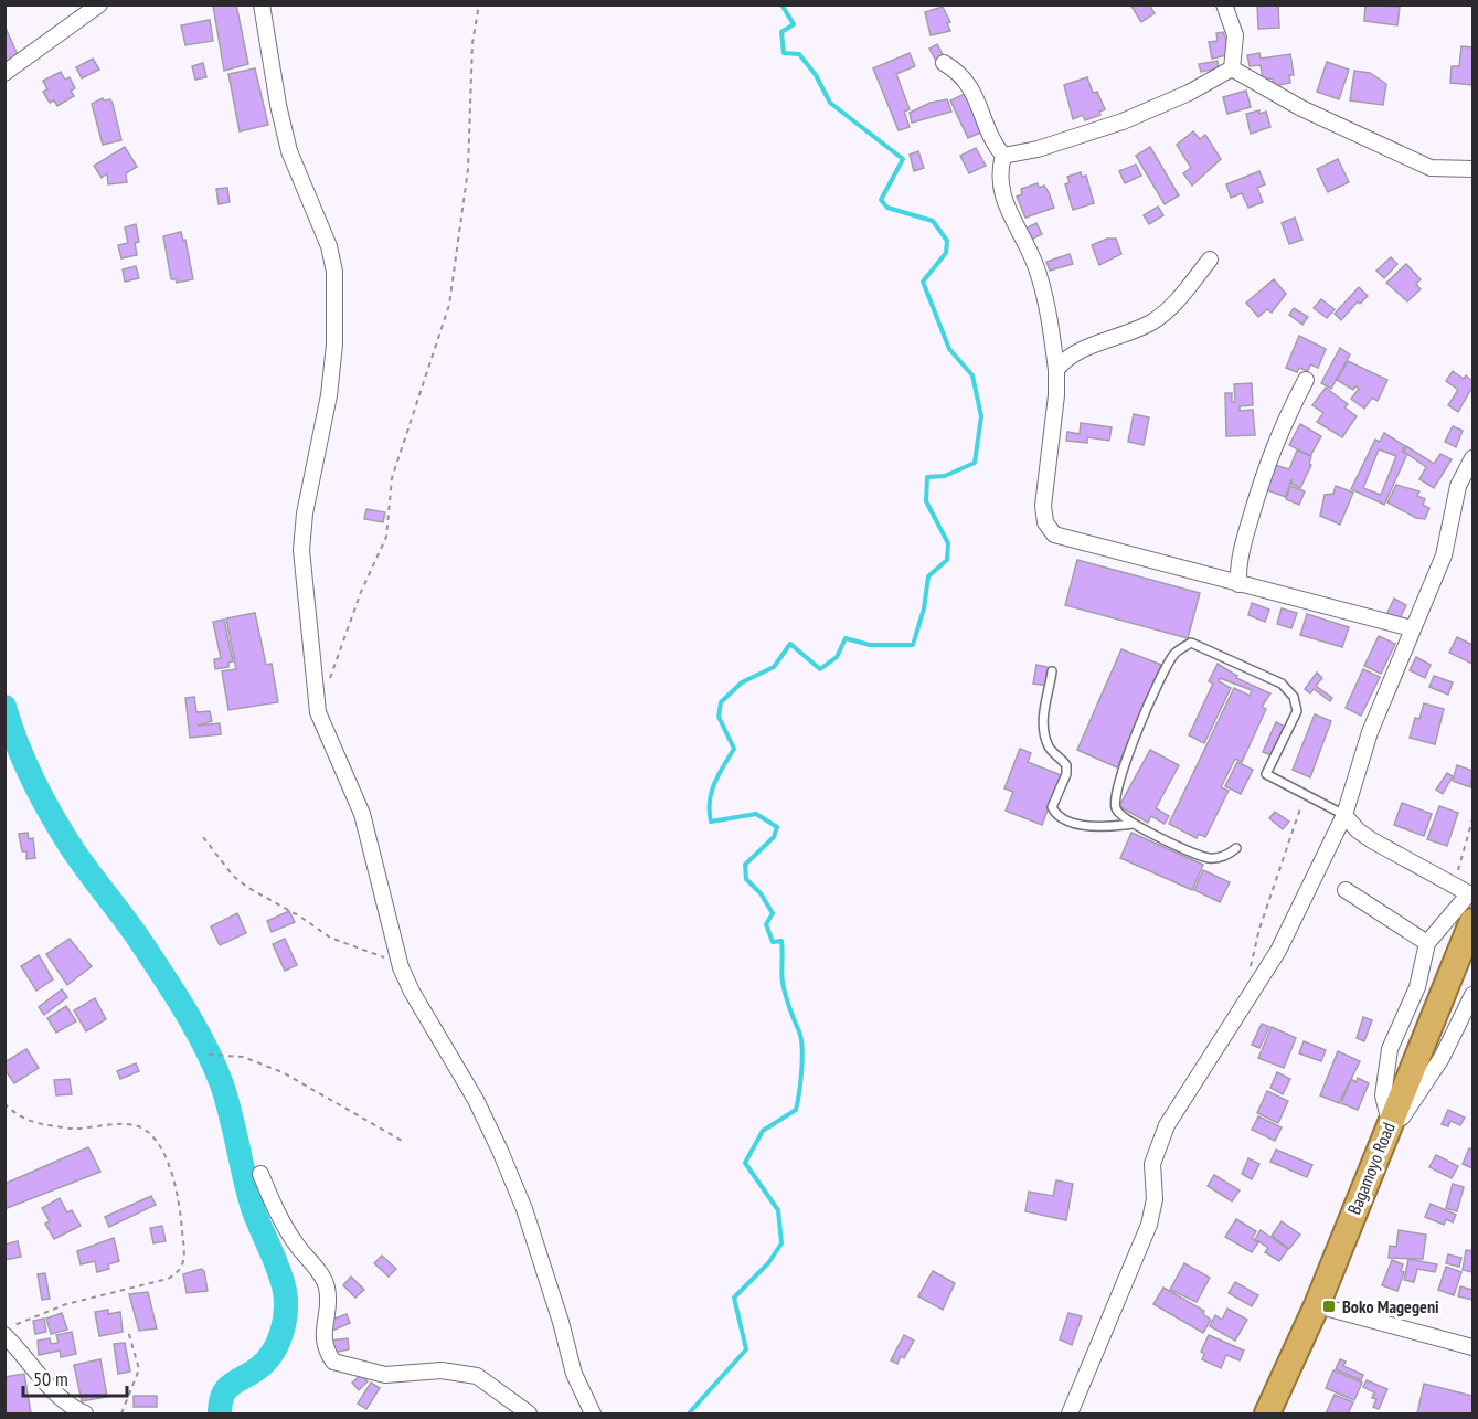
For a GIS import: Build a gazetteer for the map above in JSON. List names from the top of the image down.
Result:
{
  "streets": {
    "highway": ["Bagamoyo Road"]
  },
  "places": {
    "transit": ["Boko Magegeni"]
  },
  "scale_bar": "50 m"
}
